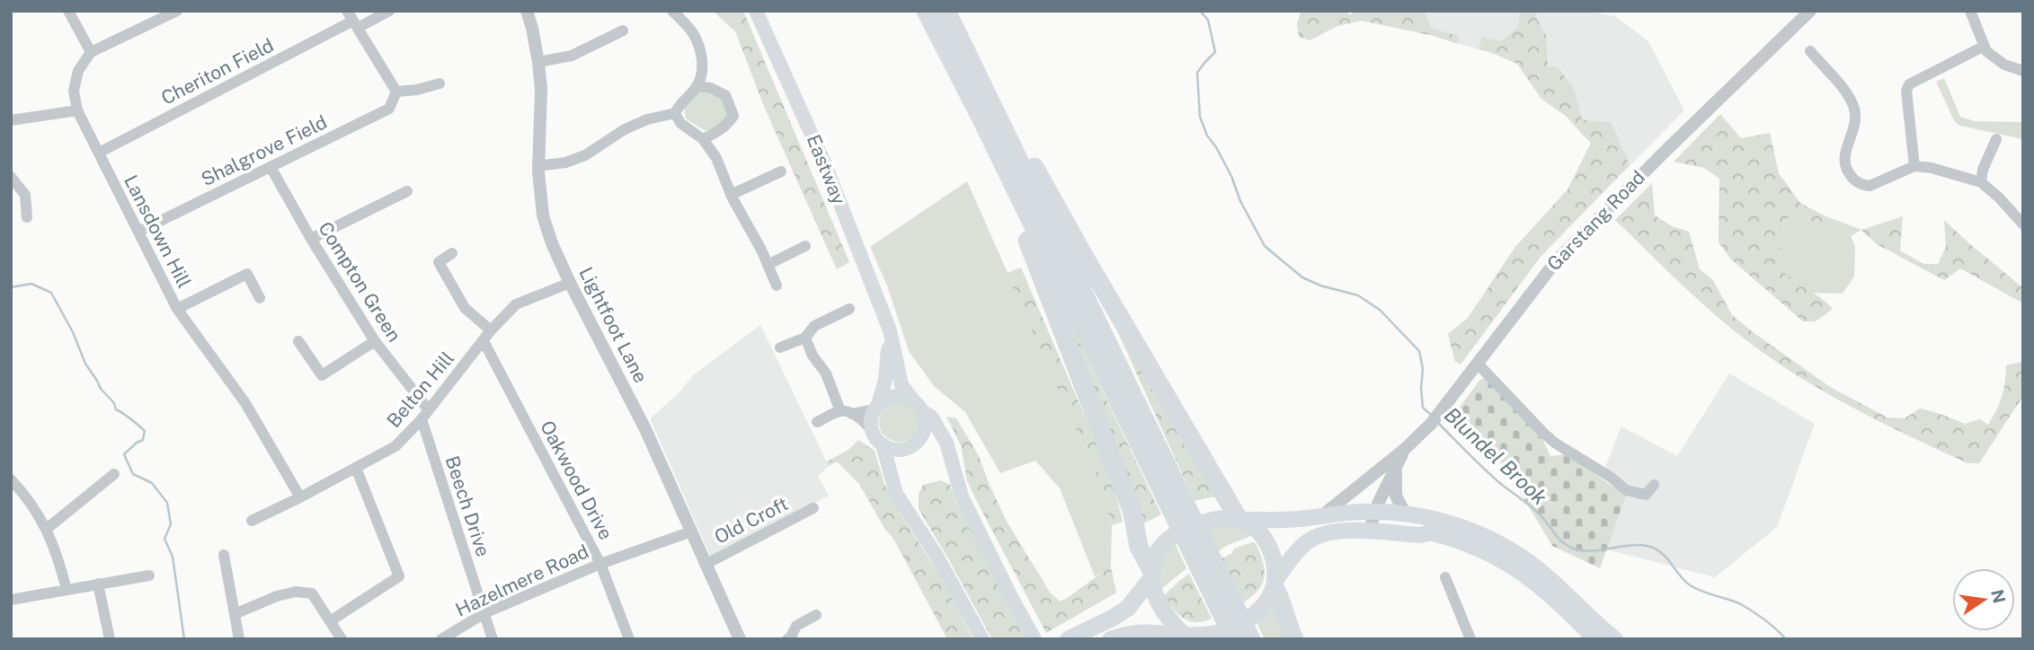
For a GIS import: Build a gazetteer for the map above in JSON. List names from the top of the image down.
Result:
{
  "streets": {
    "main road": ["Eastway"],
    "street": [
      "Cheriton Field",
      "Shalgrove Field",
      "Garstang Road",
      "Lansdown Hill",
      "Compton Green",
      "Lightfoot Lane",
      "Belton Hill",
      "Oakwood Drive",
      "Beech Drive",
      "Old Croft",
      "Hazelmere Road"
    ]
  },
  "crossings": [
    ["Cheriton Field", "Lansdown Hill"],
    ["Shalgrove Field", "Lansdown Hill"],
    ["Shalgrove Field", "Compton Green"],
    ["Lansdown Hill", "Belton Hill"],
    ["Compton Green", "Belton Hill"],
    ["Compton Green", "Beech Drive"],
    ["Lightfoot Lane", "Belton Hill"],
    ["Lightfoot Lane", "Old Croft"],
    ["Lightfoot Lane", "Hazelmere Road"],
    ["Belton Hill", "Oakwood Drive"],
    ["Belton Hill", "Beech Drive"],
    ["Oakwood Drive", "Hazelmere Road"],
    ["Beech Drive", "Hazelmere Road"]
  ],
  "water": ["Blundel Brook"],
  "north": "right"
}
